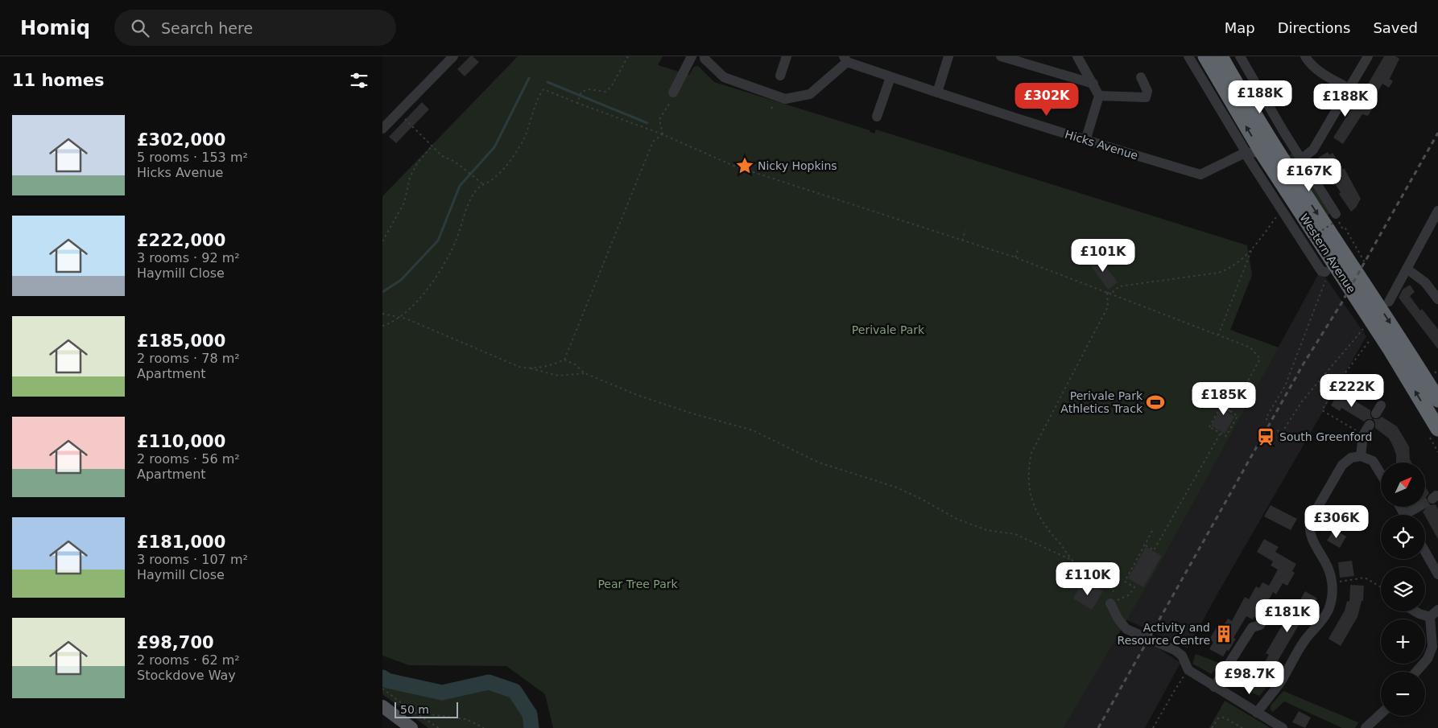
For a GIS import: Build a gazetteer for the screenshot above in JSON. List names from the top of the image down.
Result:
{
  "streets": {
    "highway": ["Western Avenue"],
    "street": ["Hicks Avenue"]
  },
  "parks": ["Perivale Park", "Pear Tree Park"],
  "places": {
    "place": ["Nicky Hopkins"],
    "sports": ["Perivale Park Athletics Track"],
    "station": ["South Greenford"],
    "building": ["Activity and Resource Centre"]
  },
  "scale_bar": "50 m",
  "north": "top right",
  "page": {
    "header": "Homiq",
    "search": "Search here",
    "nav": ["Map", "Directions", "Saved"],
    "heading": "11 homes",
    "price": [
      "£188K",
      "£302K",
      "£188K",
      "£167K",
      "£101K",
      "£222K",
      "£185K",
      "£306K",
      "£110K",
      "£181K",
      "£98.7K"
    ],
    "list": [
      {
        "name": "£302,000",
        "note": "5 rooms · 153 m² · Hicks Avenue"
      },
      {
        "name": "£222,000",
        "note": "3 rooms · 92 m² · Haymill Close"
      },
      {
        "name": "£185,000",
        "note": "2 rooms · 78 m² · Apartment"
      },
      {
        "name": "£110,000",
        "note": "2 rooms · 56 m² · Apartment"
      },
      {
        "name": "£181,000",
        "note": "3 rooms · 107 m² · Haymill Close"
      },
      {
        "name": "£98,700",
        "note": "2 rooms · 62 m² · Stockdove Way"
      }
    ],
    "map_buttons": ["+", "−"],
    "scale": "50 m"
  }
}
